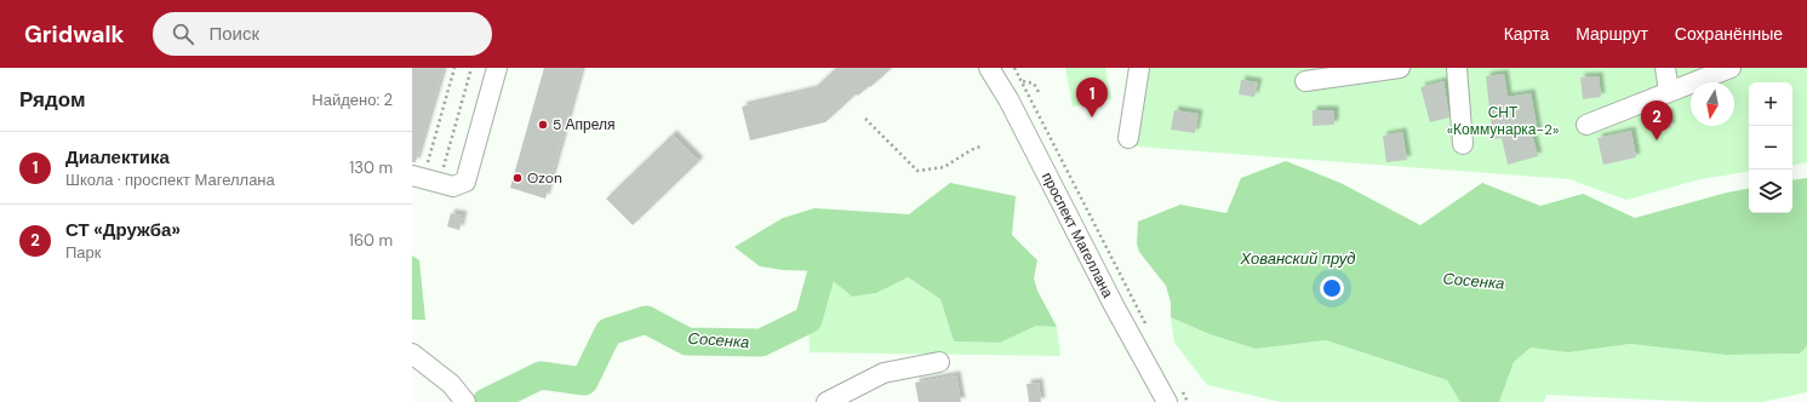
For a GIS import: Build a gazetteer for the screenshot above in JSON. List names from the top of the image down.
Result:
{
  "streets": {
    "street": ["проспект Магеллана"]
  },
  "water": ["Хованский пруд", "Сосенка"],
  "parks": ["СНТ «Коммунарка-2»"],
  "places": ["5 Апреля", "Ozon"],
  "north": "bottom",
  "page": {
    "header": "Gridwalk",
    "search": "Поиск",
    "nav": ["Карта", "Маршрут", "Сохранённые"],
    "heading": ["Рядом", "Найдено: 2"],
    "pins": ["1", "2"],
    "map_buttons": ["+", "−"],
    "list": [
      {
        "mark": "1",
        "name": "Диалектика",
        "note": "Школа · проспект Магеллана",
        "value": "130 m"
      },
      {
        "mark": "2",
        "name": "СТ «Дружба»",
        "note": "Парк",
        "value": "160 m"
      }
    ]
  }
}
